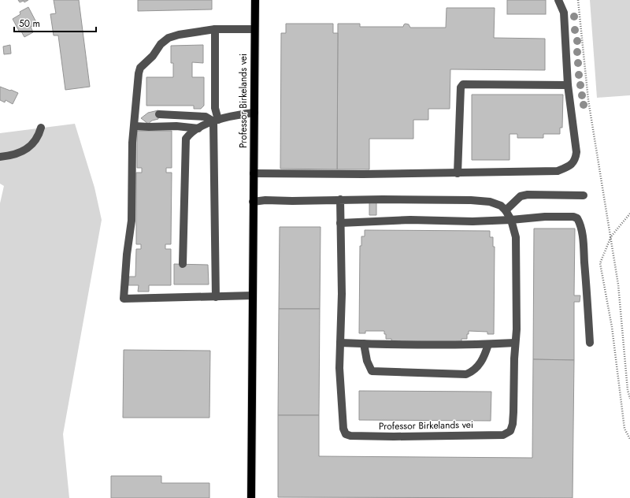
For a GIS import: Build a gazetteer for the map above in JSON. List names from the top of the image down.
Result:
{
  "streets": {
    "main road": ["Professor Birkelands vei"]
  },
  "scale_bar": "50 m"
}
